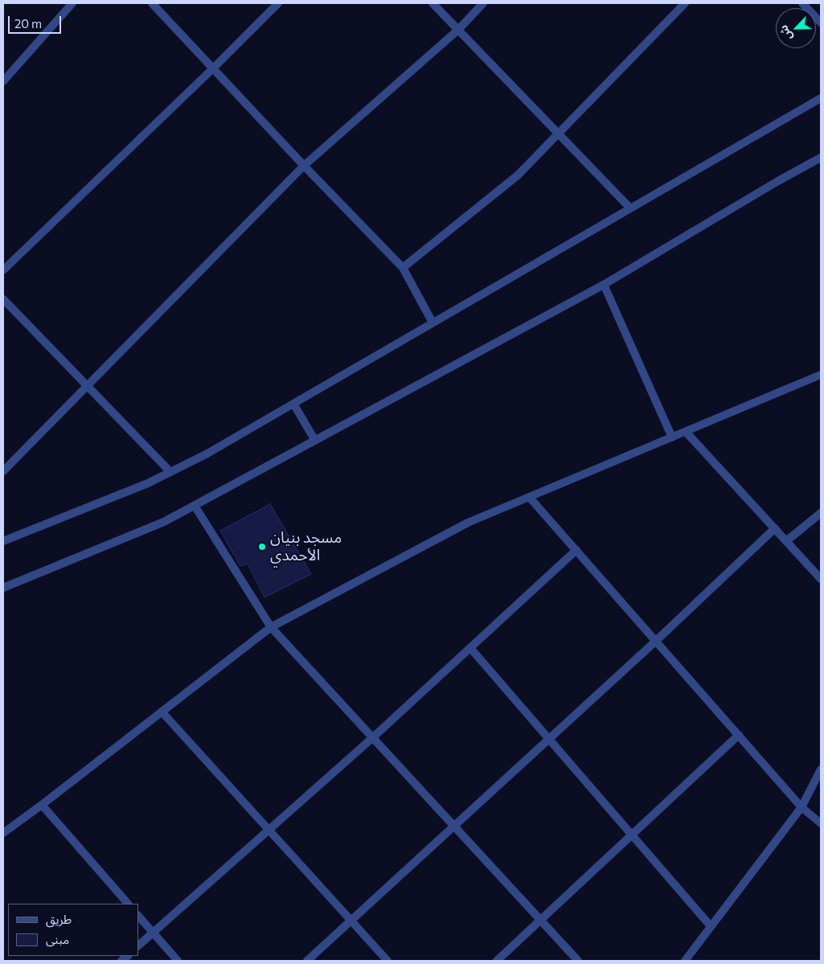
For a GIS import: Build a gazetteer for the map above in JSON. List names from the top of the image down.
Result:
{
  "places": ["مسجد بنيان الأحمدي"],
  "legend": ["طريق", "مبنى"],
  "scale_bar": "20 m",
  "north": "bottom left"
}
